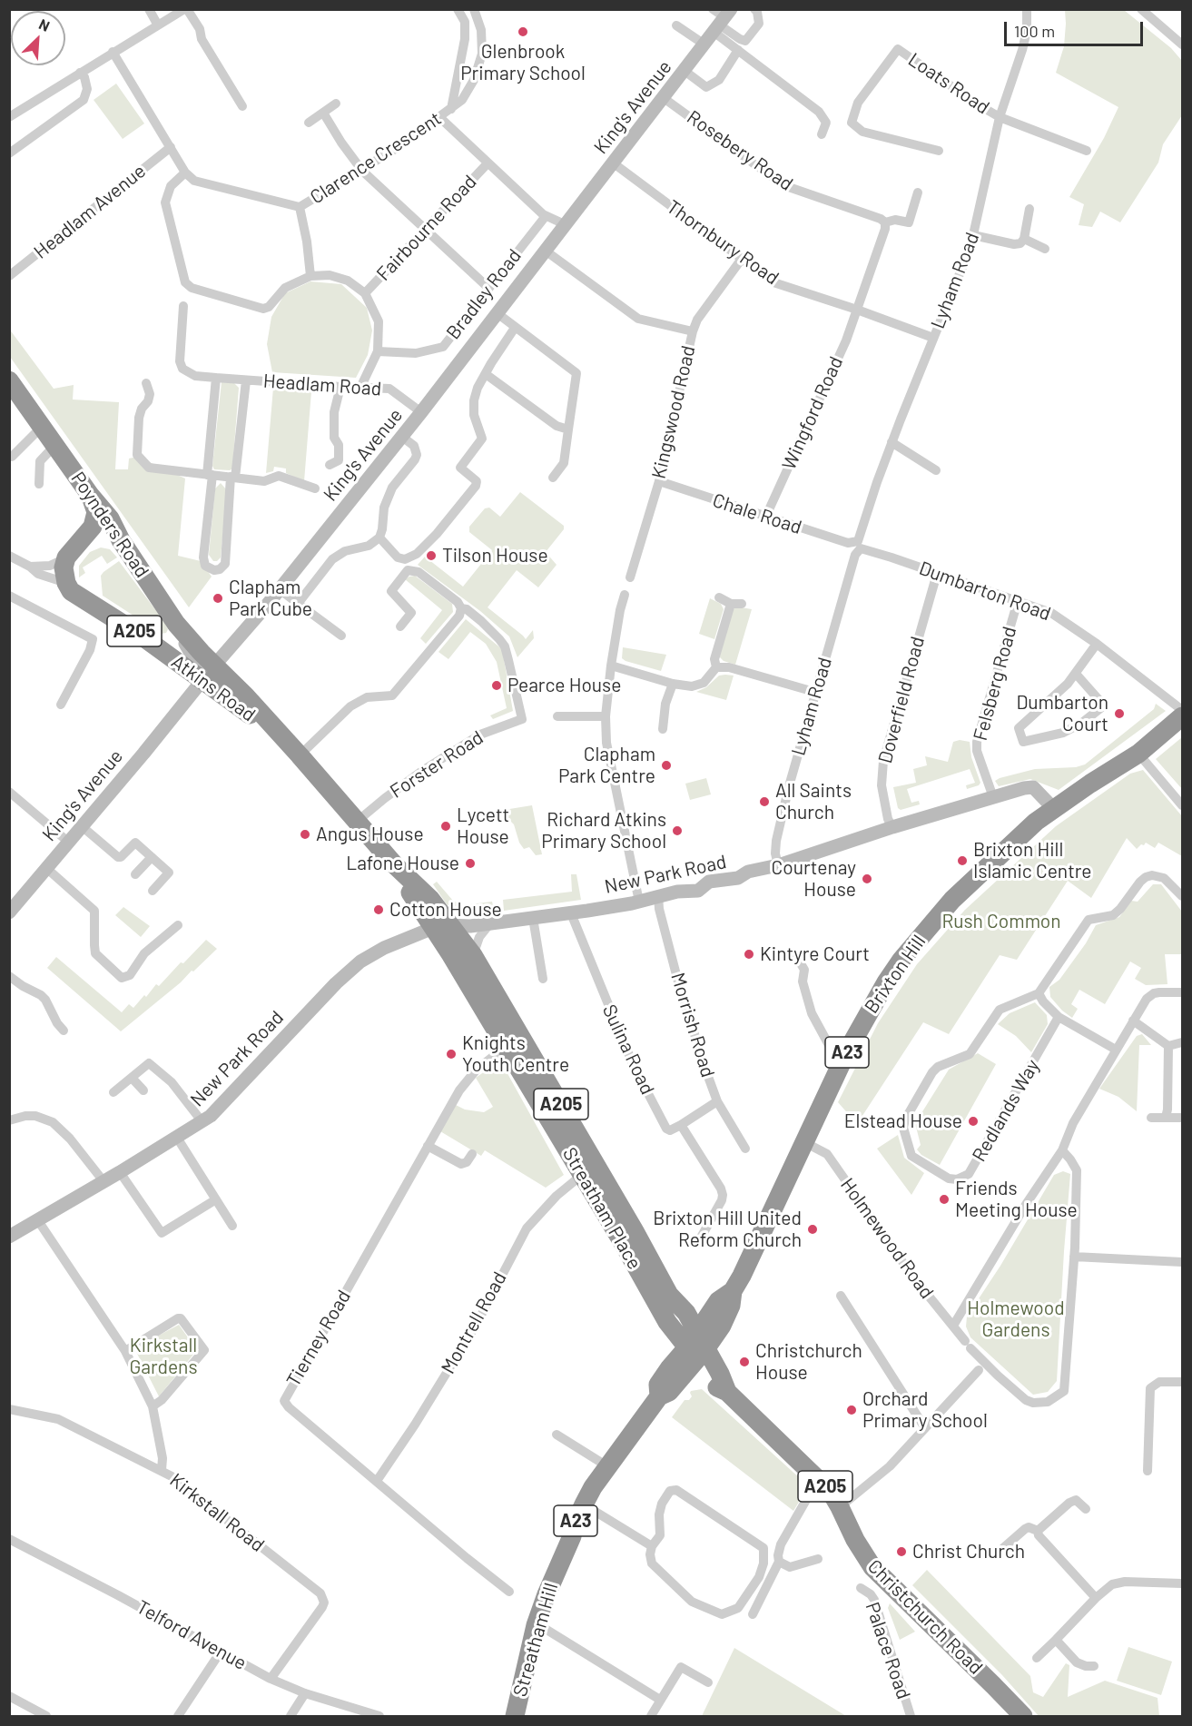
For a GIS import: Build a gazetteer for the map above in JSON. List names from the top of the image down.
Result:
{
  "streets": {
    "highway": [
      "Poynders Road",
      "A205",
      "Atkins Road",
      "Brixton Hill",
      "A23",
      "Streatham Place",
      "Christchurch Road",
      "Streatham Hill"
    ],
    "street": [
      "Loats Road",
      "King's Avenue",
      "Rosebery Road",
      "Clarence Crescent",
      "Headlam Avenue",
      "Fairbourne Road",
      "Thornbury Road",
      "Lyham Road",
      "Bradley Road",
      "Headlam Road",
      "Kingswood Road",
      "Wingford Road",
      "Chale Road",
      "Dumbarton Road",
      "Felsberg Road",
      "Doverfield Road",
      "Forster Road",
      "New Park Road",
      "Morrish Road",
      "Sulina Road",
      "Redlands Way",
      "Holmewood Road",
      "Montrell Road",
      "Tierney Road",
      "Kirkstall Road",
      "Telford Avenue",
      "Palace Road"
    ]
  },
  "crossings": [
    ["Loats Road", "Lyham Road"],
    ["King's Avenue", "Rosebery Road"],
    ["King's Avenue", "Thornbury Road"],
    ["King's Avenue", "Headlam Road"],
    ["King's Avenue", "Poynders Road"],
    ["King's Avenue", "Atkins Road"],
    ["Thornbury Road", "Lyham Road"],
    ["Thornbury Road", "Kingswood Road"],
    ["Thornbury Road", "Wingford Road"],
    ["Lyham Road", "Chale Road"],
    ["Lyham Road", "Dumbarton Road"],
    ["Lyham Road", "New Park Road"],
    ["Kingswood Road", "Chale Road"],
    ["Wingford Road", "Chale Road"],
    ["Chale Road", "Dumbarton Road"],
    ["Poynders Road", "A205"],
    ["Poynders Road", "Atkins Road"],
    ["Dumbarton Road", "Felsberg Road"],
    ["Dumbarton Road", "Doverfield Road"],
    ["Felsberg Road", "New Park Road"],
    ["Atkins Road", "Forster Road"],
    ["Atkins Road", "New Park Road"],
    ["Atkins Road", "Streatham Place"],
    ["Doverfield Road", "New Park Road"],
    ["New Park Road", "Brixton Hill"],
    ["New Park Road", "Morrish Road"],
    ["New Park Road", "Sulina Road"],
    ["New Park Road", "Streatham Place"],
    ["Brixton Hill", "Streatham Place"],
    ["Brixton Hill", "Holmewood Road"],
    ["Brixton Hill", "Christchurch Road"],
    ["Brixton Hill", "Streatham Hill"],
    ["Streatham Place", "Montrell Road"],
    ["Streatham Place", "Tierney Road"],
    ["Streatham Place", "Christchurch Road"],
    ["Streatham Place", "Streatham Hill"],
    ["Montrell Road", "Tierney Road"],
    ["Kirkstall Road", "Telford Avenue"],
    ["Christchurch Road", "Streatham Hill"]
  ],
  "parks": ["Rush Common", "Holmewood Gardens", "Kirkstall Gardens"],
  "places": [
    "Glenbrook Primary School",
    "Tilson House",
    "Clapham Park Cube",
    "Pearce House",
    "Dumbarton Court",
    "Clapham Park Centre",
    "All Saints Church",
    "Lycett House",
    "Richard Atkins Primary School",
    "Angus House",
    "Brixton Hill Islamic Centre",
    "Lafone House",
    "Courtenay House",
    "Cotton House",
    "Kintyre Court",
    "Knights Youth Centre",
    "Elstead House",
    "Friends Meeting House",
    "Brixton Hill United Reform Church",
    "Christchurch House",
    "Orchard Primary School",
    "Christ Church"
  ],
  "scale_bar": "100 m",
  "north": "top right"
}
